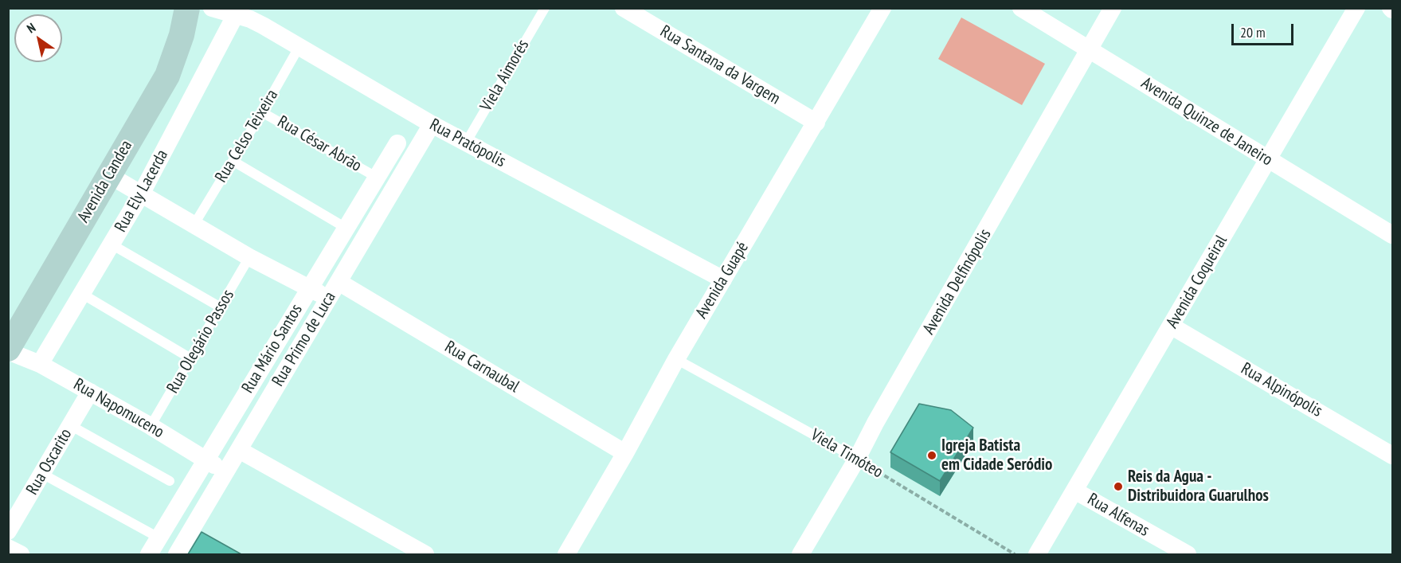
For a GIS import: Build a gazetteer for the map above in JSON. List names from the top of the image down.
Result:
{
  "streets": {
    "main road": ["Avenida Candea"],
    "street": [
      "Rua Santana da Vargem",
      "Avenida Quinze de Janeiro",
      "Rua Pratópolis",
      "Rua Ely Lacerda",
      "Avenida Guapé",
      "Avenida Delfinópolis",
      "Avenida Coqueiral",
      "Rua Primo de Luca",
      "Rua Mário Santos",
      "Rua Carnaubal",
      "Rua Alpinópolis",
      "Rua Napomuceno",
      "Rua Oscarito",
      "Rua Alfenas"
    ],
    "lane": [
      "Viela Aimorés",
      "Rua Celso Teixeira",
      "Rua César Abrão",
      "Rua Olegário Passos",
      "Viela Timóteo"
    ]
  },
  "crossings": [
    ["Rua Santana da Vargem", "Avenida Guapé"],
    ["Viela Aimorés", "Rua Pratópolis"],
    ["Avenida Quinze de Janeiro", "Avenida Delfinópolis"],
    ["Avenida Quinze de Janeiro", "Avenida Coqueiral"],
    ["Rua Celso Teixeira", "Rua Pratópolis"],
    ["Rua Celso Teixeira", "Rua César Abrão"],
    ["Rua Pratópolis", "Rua Ely Lacerda"],
    ["Rua Pratópolis", "Avenida Guapé"],
    ["Rua Pratópolis", "Rua Primo de Luca"],
    ["Rua César Abrão", "Rua Mário Santos"],
    ["Avenida Candea", "Rua Napomuceno"],
    ["Rua Ely Lacerda", "Rua Napomuceno"],
    ["Avenida Guapé", "Rua Carnaubal"],
    ["Avenida Guapé", "Viela Timóteo"],
    ["Avenida Delfinópolis", "Viela Timóteo"],
    ["Avenida Coqueiral", "Rua Alpinópolis"],
    ["Avenida Coqueiral", "Rua Alfenas"],
    ["Rua Primo de Luca", "Rua Carnaubal"],
    ["Rua Primo de Luca", "Rua Napomuceno"],
    ["Rua Olegário Passos", "Rua Napomuceno"],
    ["Rua Mário Santos", "Rua Napomuceno"],
    ["Rua Napomuceno", "Rua Oscarito"]
  ],
  "places": ["Igreja Batista em Cidade Seródio", "Reis da Agua - Distribuidora Guarulhos"],
  "scale_bar": "20 m",
  "north": "top left"
}
